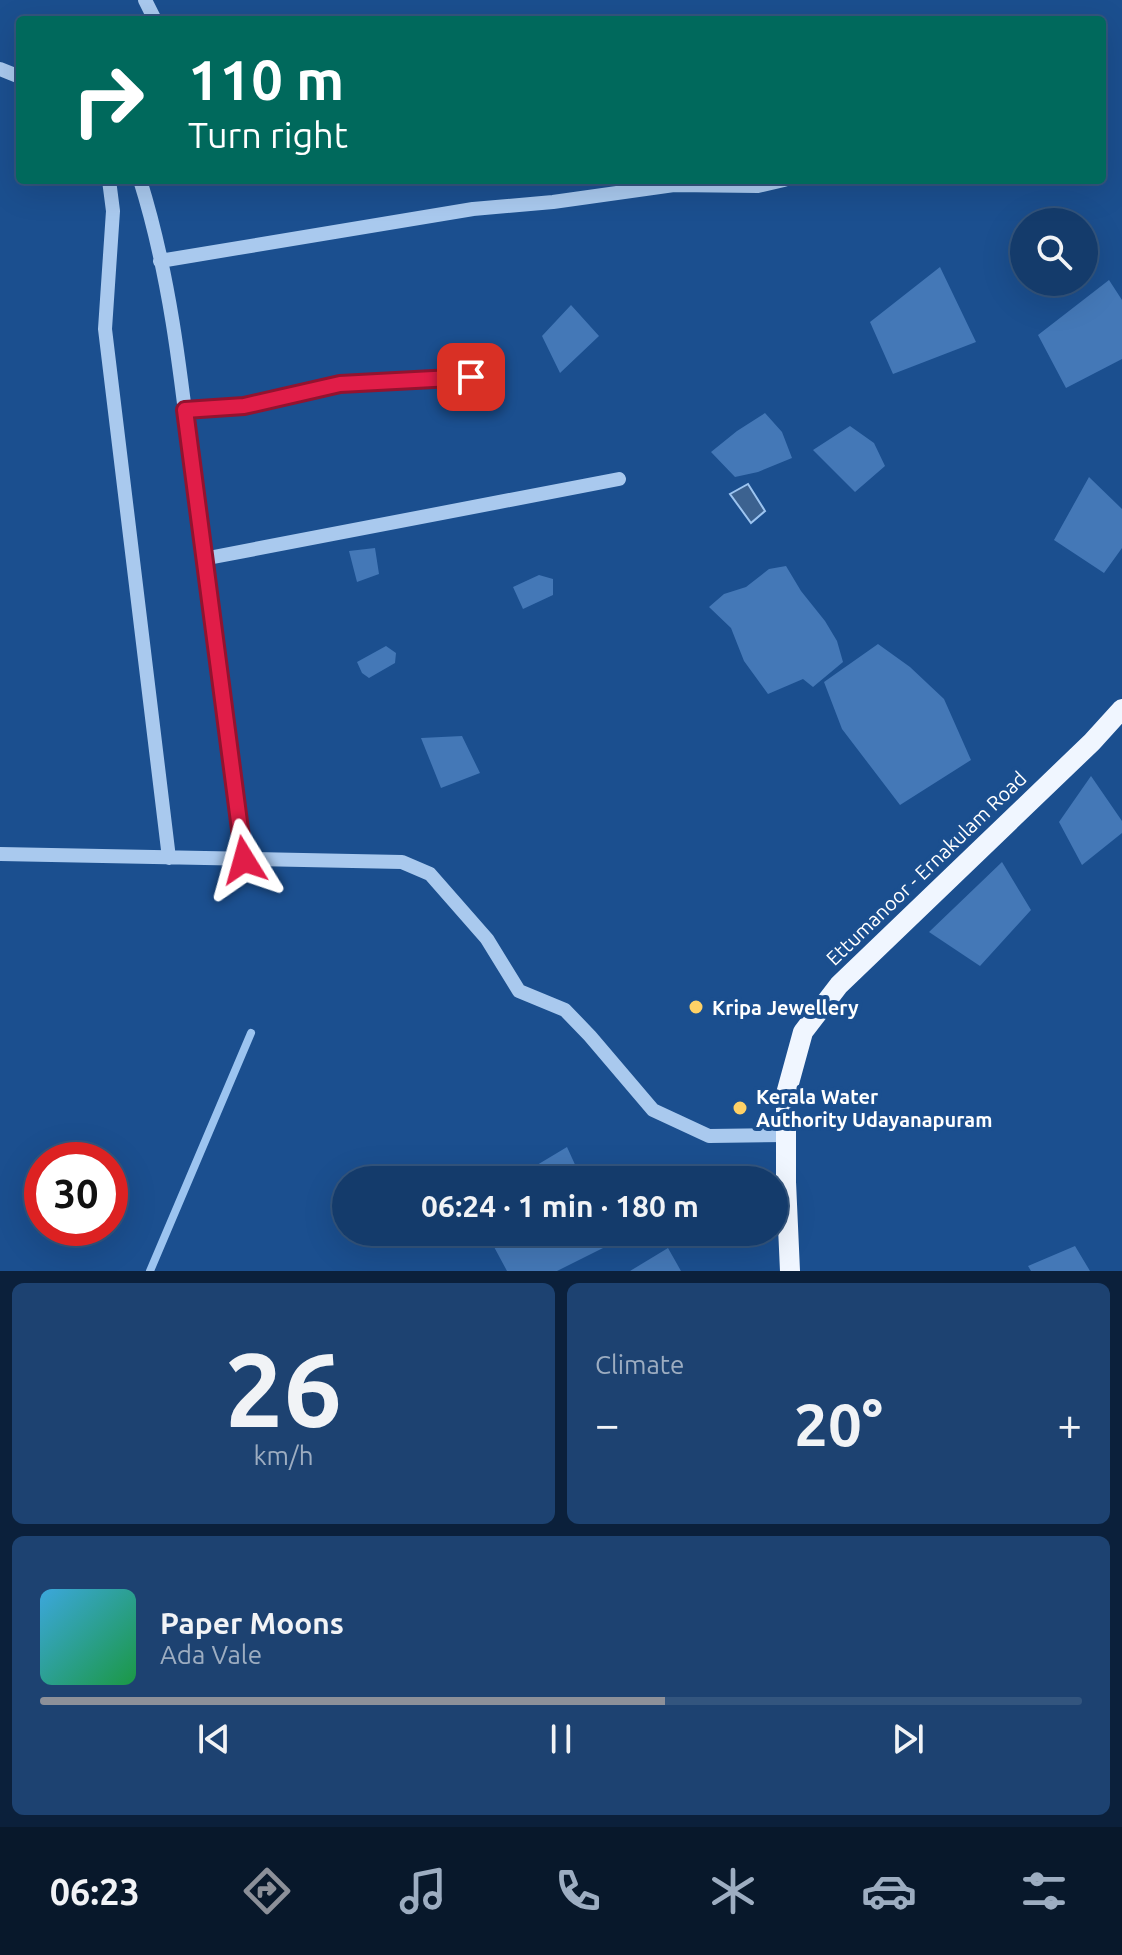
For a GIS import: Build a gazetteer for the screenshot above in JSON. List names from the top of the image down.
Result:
{
  "streets": {
    "main road": ["Ettumanoor - Ernakulam Road"]
  },
  "places": ["Kripa Jewellery", "Kerala Water Authority Udayanapuram"],
  "page": {
    "turn": ["110 m", "Turn right"],
    "limit": "30",
    "trip": "06:24 · 1 min · 180 m",
    "tile": [
      ["26", "km/h"],
      "Climate"
    ],
    "heat": ["−", "20°", "+"],
    "song": ["Paper Moons", "Ada Vale"],
    "tabs": "06:23"
  }
}
